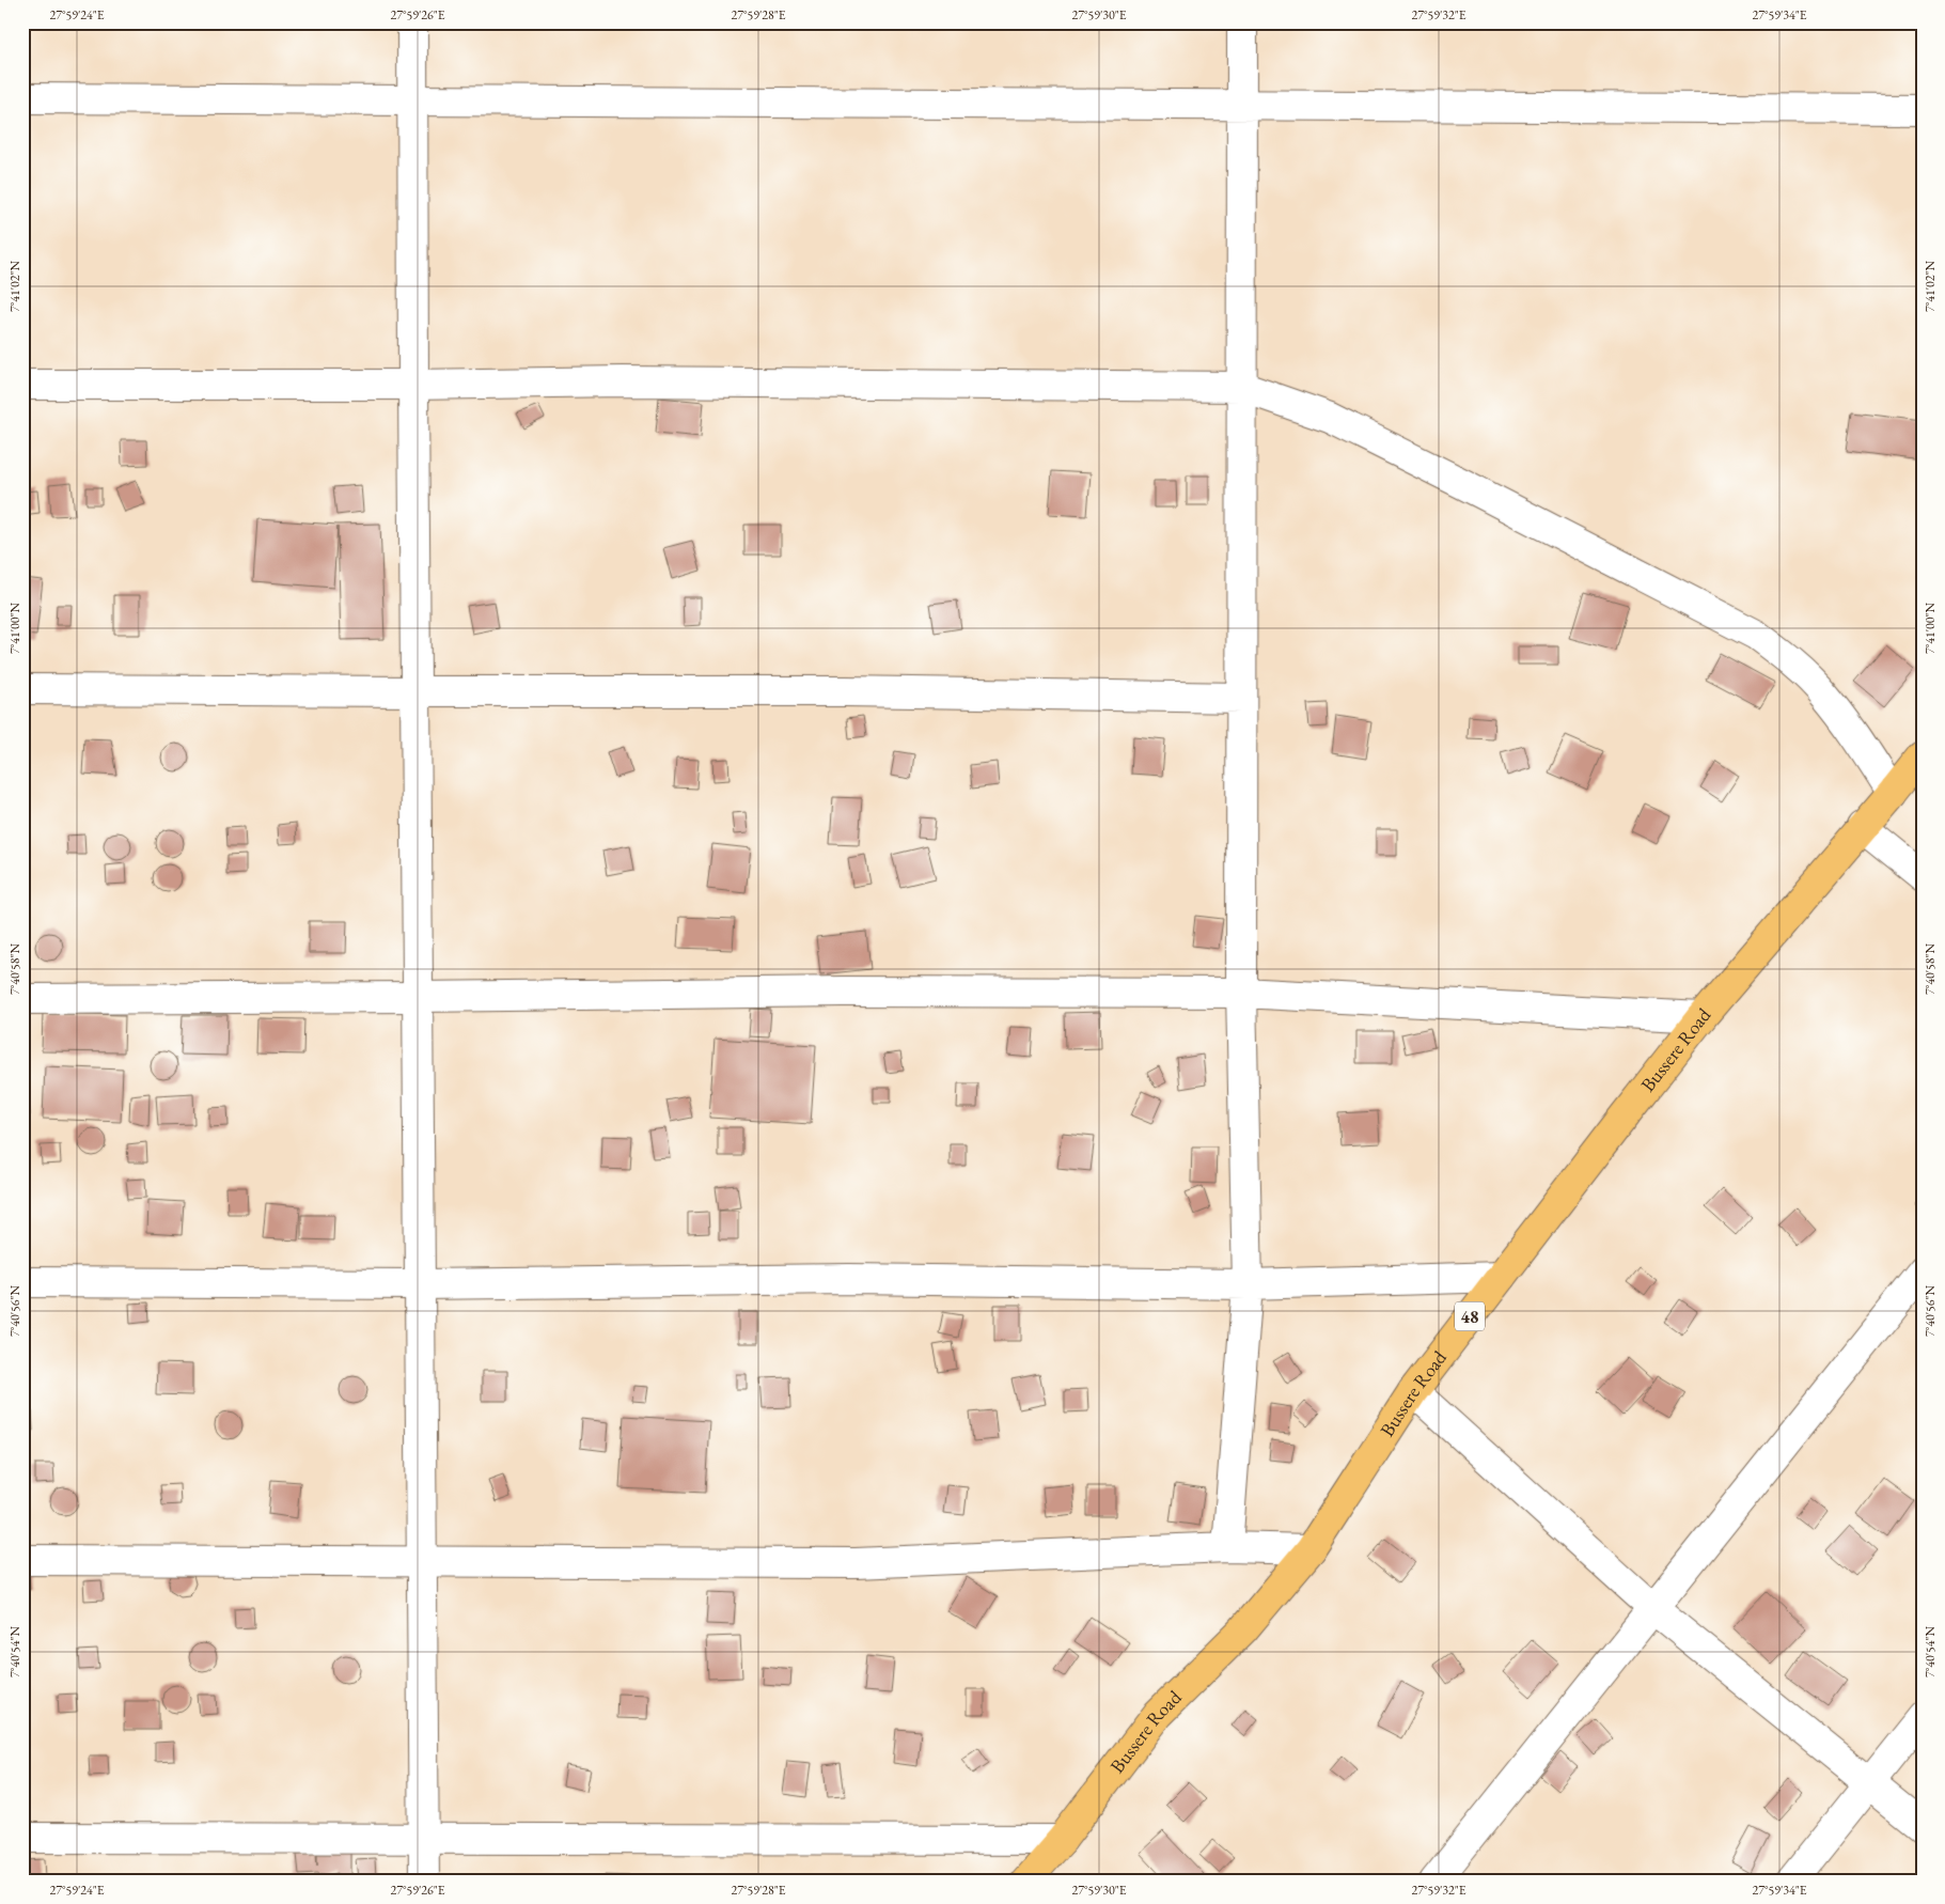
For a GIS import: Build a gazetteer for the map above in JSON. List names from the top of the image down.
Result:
{
  "streets": {
    "main road": ["Bussere Road", "48"]
  },
  "coordinates": [
    "27°59'24\"E",
    "27°59'26\"E",
    "27°59'28\"E",
    "27°59'30\"E",
    "27°59'32\"E",
    "27°59'34\"E",
    "7°41'02\"N",
    "7°41'00\"N",
    "7°40'58\"N",
    "7°40'56\"N",
    "7°40'54\"N"
  ]
}
